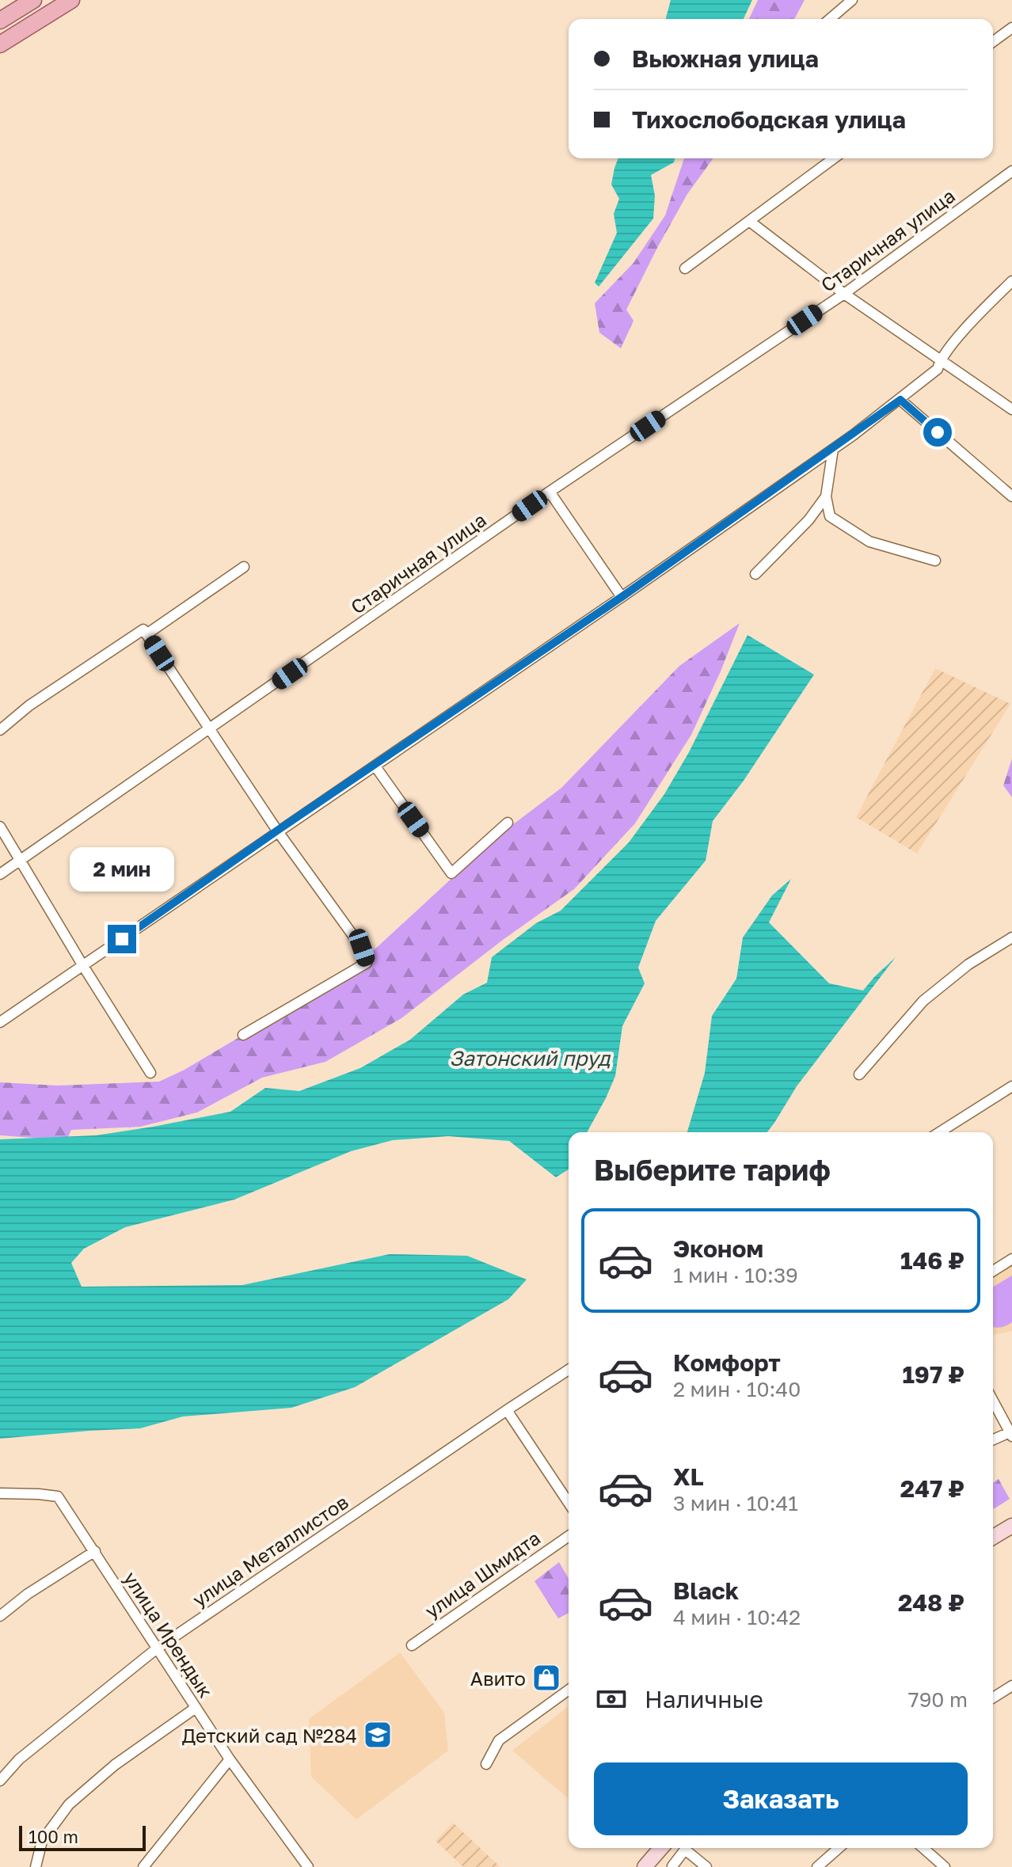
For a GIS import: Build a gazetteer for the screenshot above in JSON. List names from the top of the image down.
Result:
{
  "streets": {
    "street": [
      "Старичная улица",
      "улица Металлистов",
      "улица Шмидта",
      "улица Ирендык"
    ]
  },
  "crossings": [
    ["улица Металлистов", "улица Ирендык"]
  ],
  "water": ["Затонский пруд"],
  "places": {
    "shop": ["Авито"],
    "school or university": ["Детский сад №284"]
  },
  "scale_bar": "100 m",
  "page": {
    "banner": ["Вьюжная улица", "Тихослободская улица"],
    "bubble": "2 мин",
    "heading": "Выберите тариф",
    "list": [
      {
        "name": "Эконом",
        "note": "1 мин · 10:39",
        "value": "146 ₽"
      },
      {
        "name": "Комфорт",
        "note": "2 мин · 10:40",
        "value": "197 ₽"
      },
      {
        "name": "XL",
        "note": "3 мин · 10:41",
        "value": "247 ₽"
      },
      {
        "name": "Black",
        "note": "4 мин · 10:42",
        "value": "248 ₽"
      }
    ],
    "pay": ["Наличные", "790 m"],
    "buttons": "Заказать",
    "scale": "100 m"
  }
}
